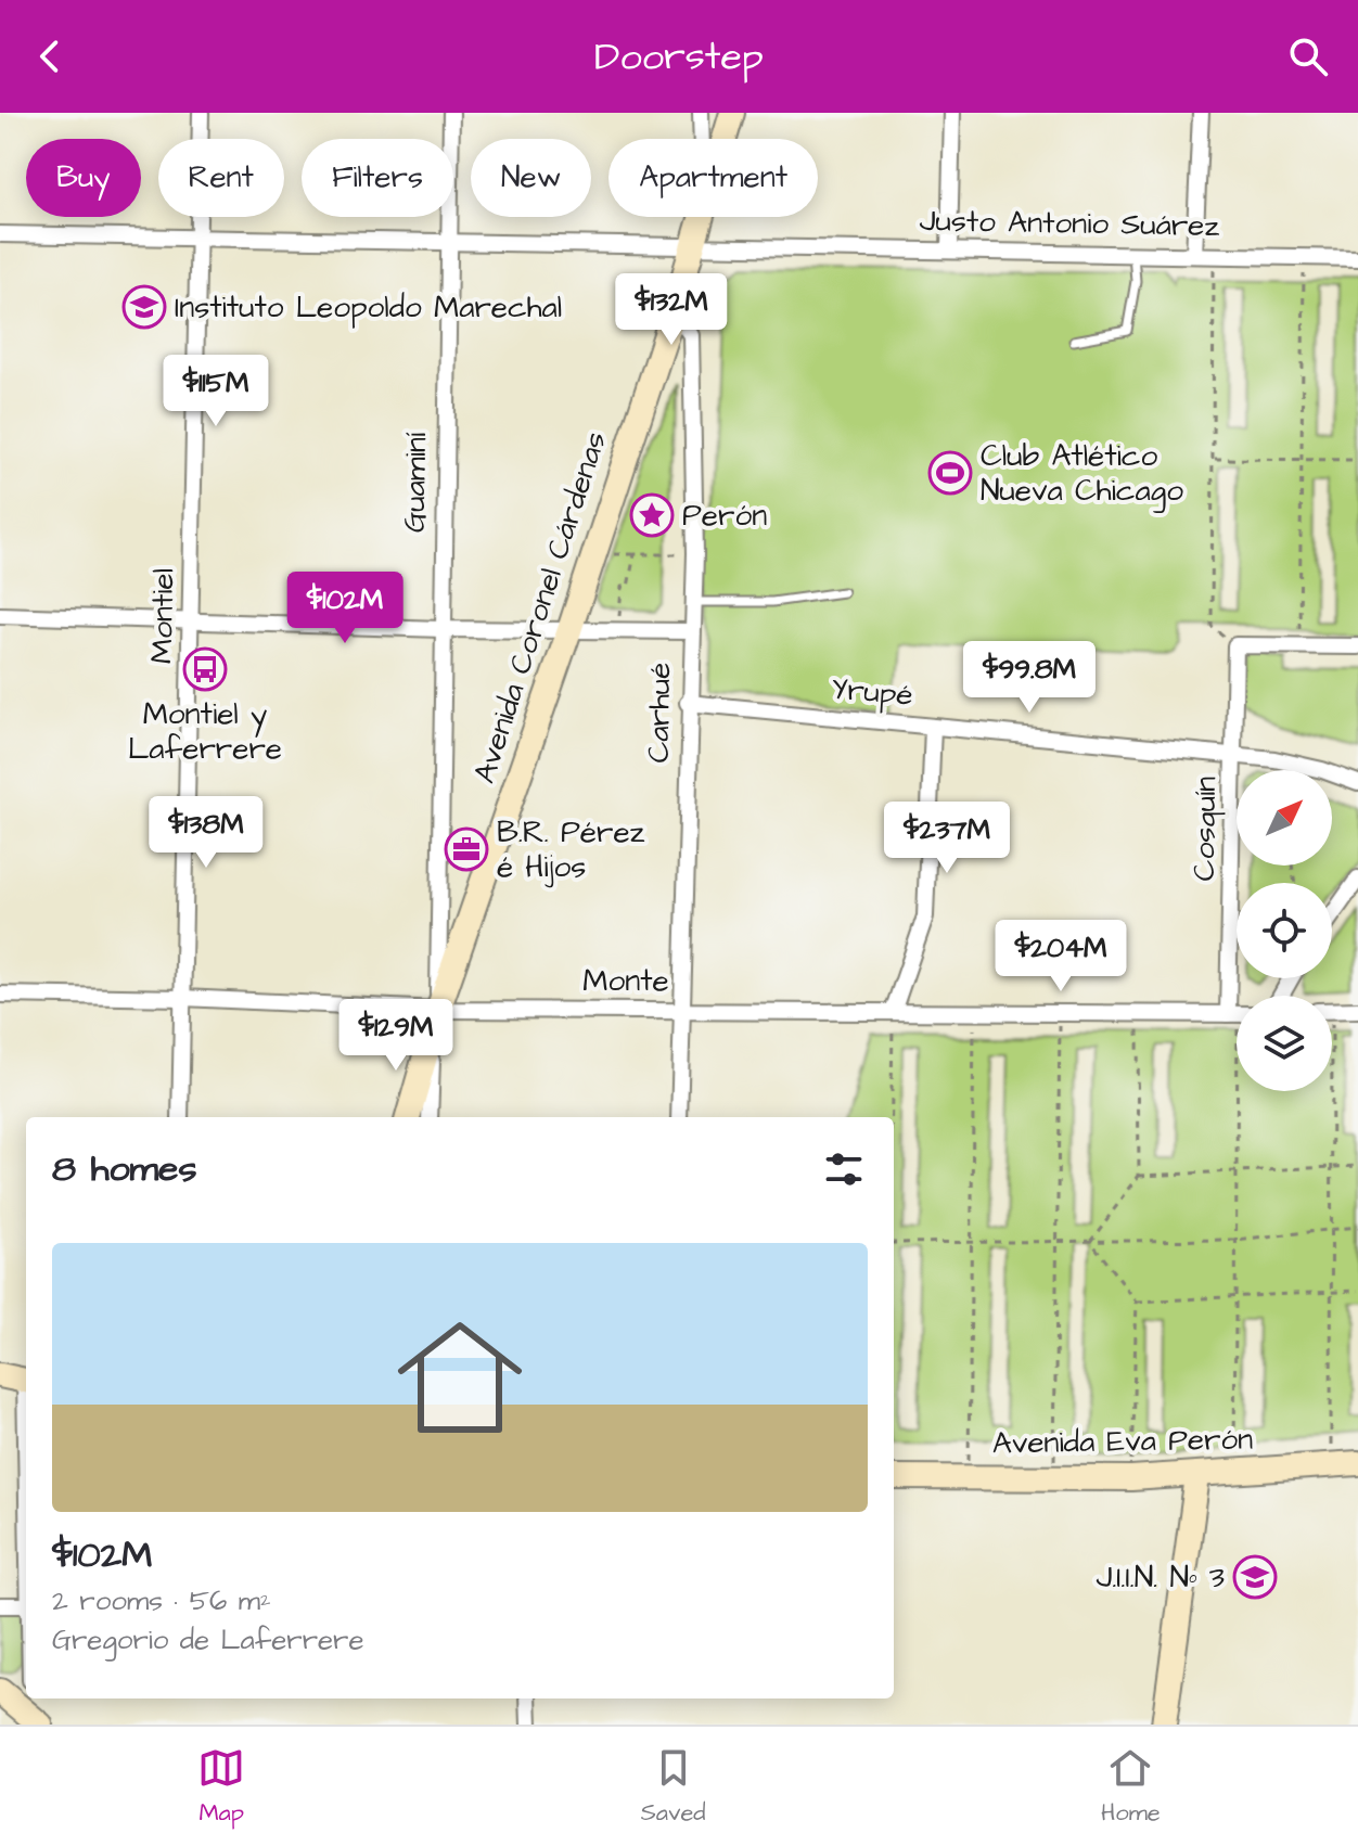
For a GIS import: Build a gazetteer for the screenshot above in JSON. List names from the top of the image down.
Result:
{
  "streets": {
    "street": [
      "Justo Antonio Suárez",
      "Guaminí",
      "Avenida Coronel Cárdenas",
      "Montiel",
      "Yrupé",
      "Carhué",
      "Cosquín",
      "Monte",
      "Avenida Eva Perón"
    ]
  },
  "crossings": [
    ["Justo Antonio Suárez", "Guaminí"],
    ["Justo Antonio Suárez", "Avenida Coronel Cárdenas"],
    ["Justo Antonio Suárez", "Montiel"],
    ["Guaminí", "Avenida Coronel Cárdenas"],
    ["Guaminí", "Monte"],
    ["Avenida Coronel Cárdenas", "Carhué"],
    ["Avenida Coronel Cárdenas", "Monte"],
    ["Montiel", "Monte"],
    ["Yrupé", "Carhué"],
    ["Yrupé", "Cosquín"],
    ["Carhué", "Monte"]
  ],
  "places": {
    "school or university": ["Instituto Leopoldo Marechal", "J.I.I.N. Nº 3"],
    "sports": ["Club Atlético Nueva Chicago"],
    "place": ["Perón"],
    "bus stop": ["Montiel y Laferrere"],
    "office": ["B.R. Pérez é Hijos"]
  },
  "north": "top right",
  "page": {
    "header": "Doorstep",
    "chip": [
      "Buy",
      "Rent",
      "Filters",
      "New",
      "Apartment"
    ],
    "price": [
      "$132M",
      "$115M",
      "$102M",
      "$99.8M",
      "$138M",
      "$237M",
      "$204M",
      "$129M"
    ],
    "heading": "8 homes",
    "list": [
      {
        "name": "$102M",
        "note": "2 rooms · 56 m² · Gregorio de Laferrere"
      }
    ],
    "tabs": ["Map", "Saved", "Home"]
  }
}
